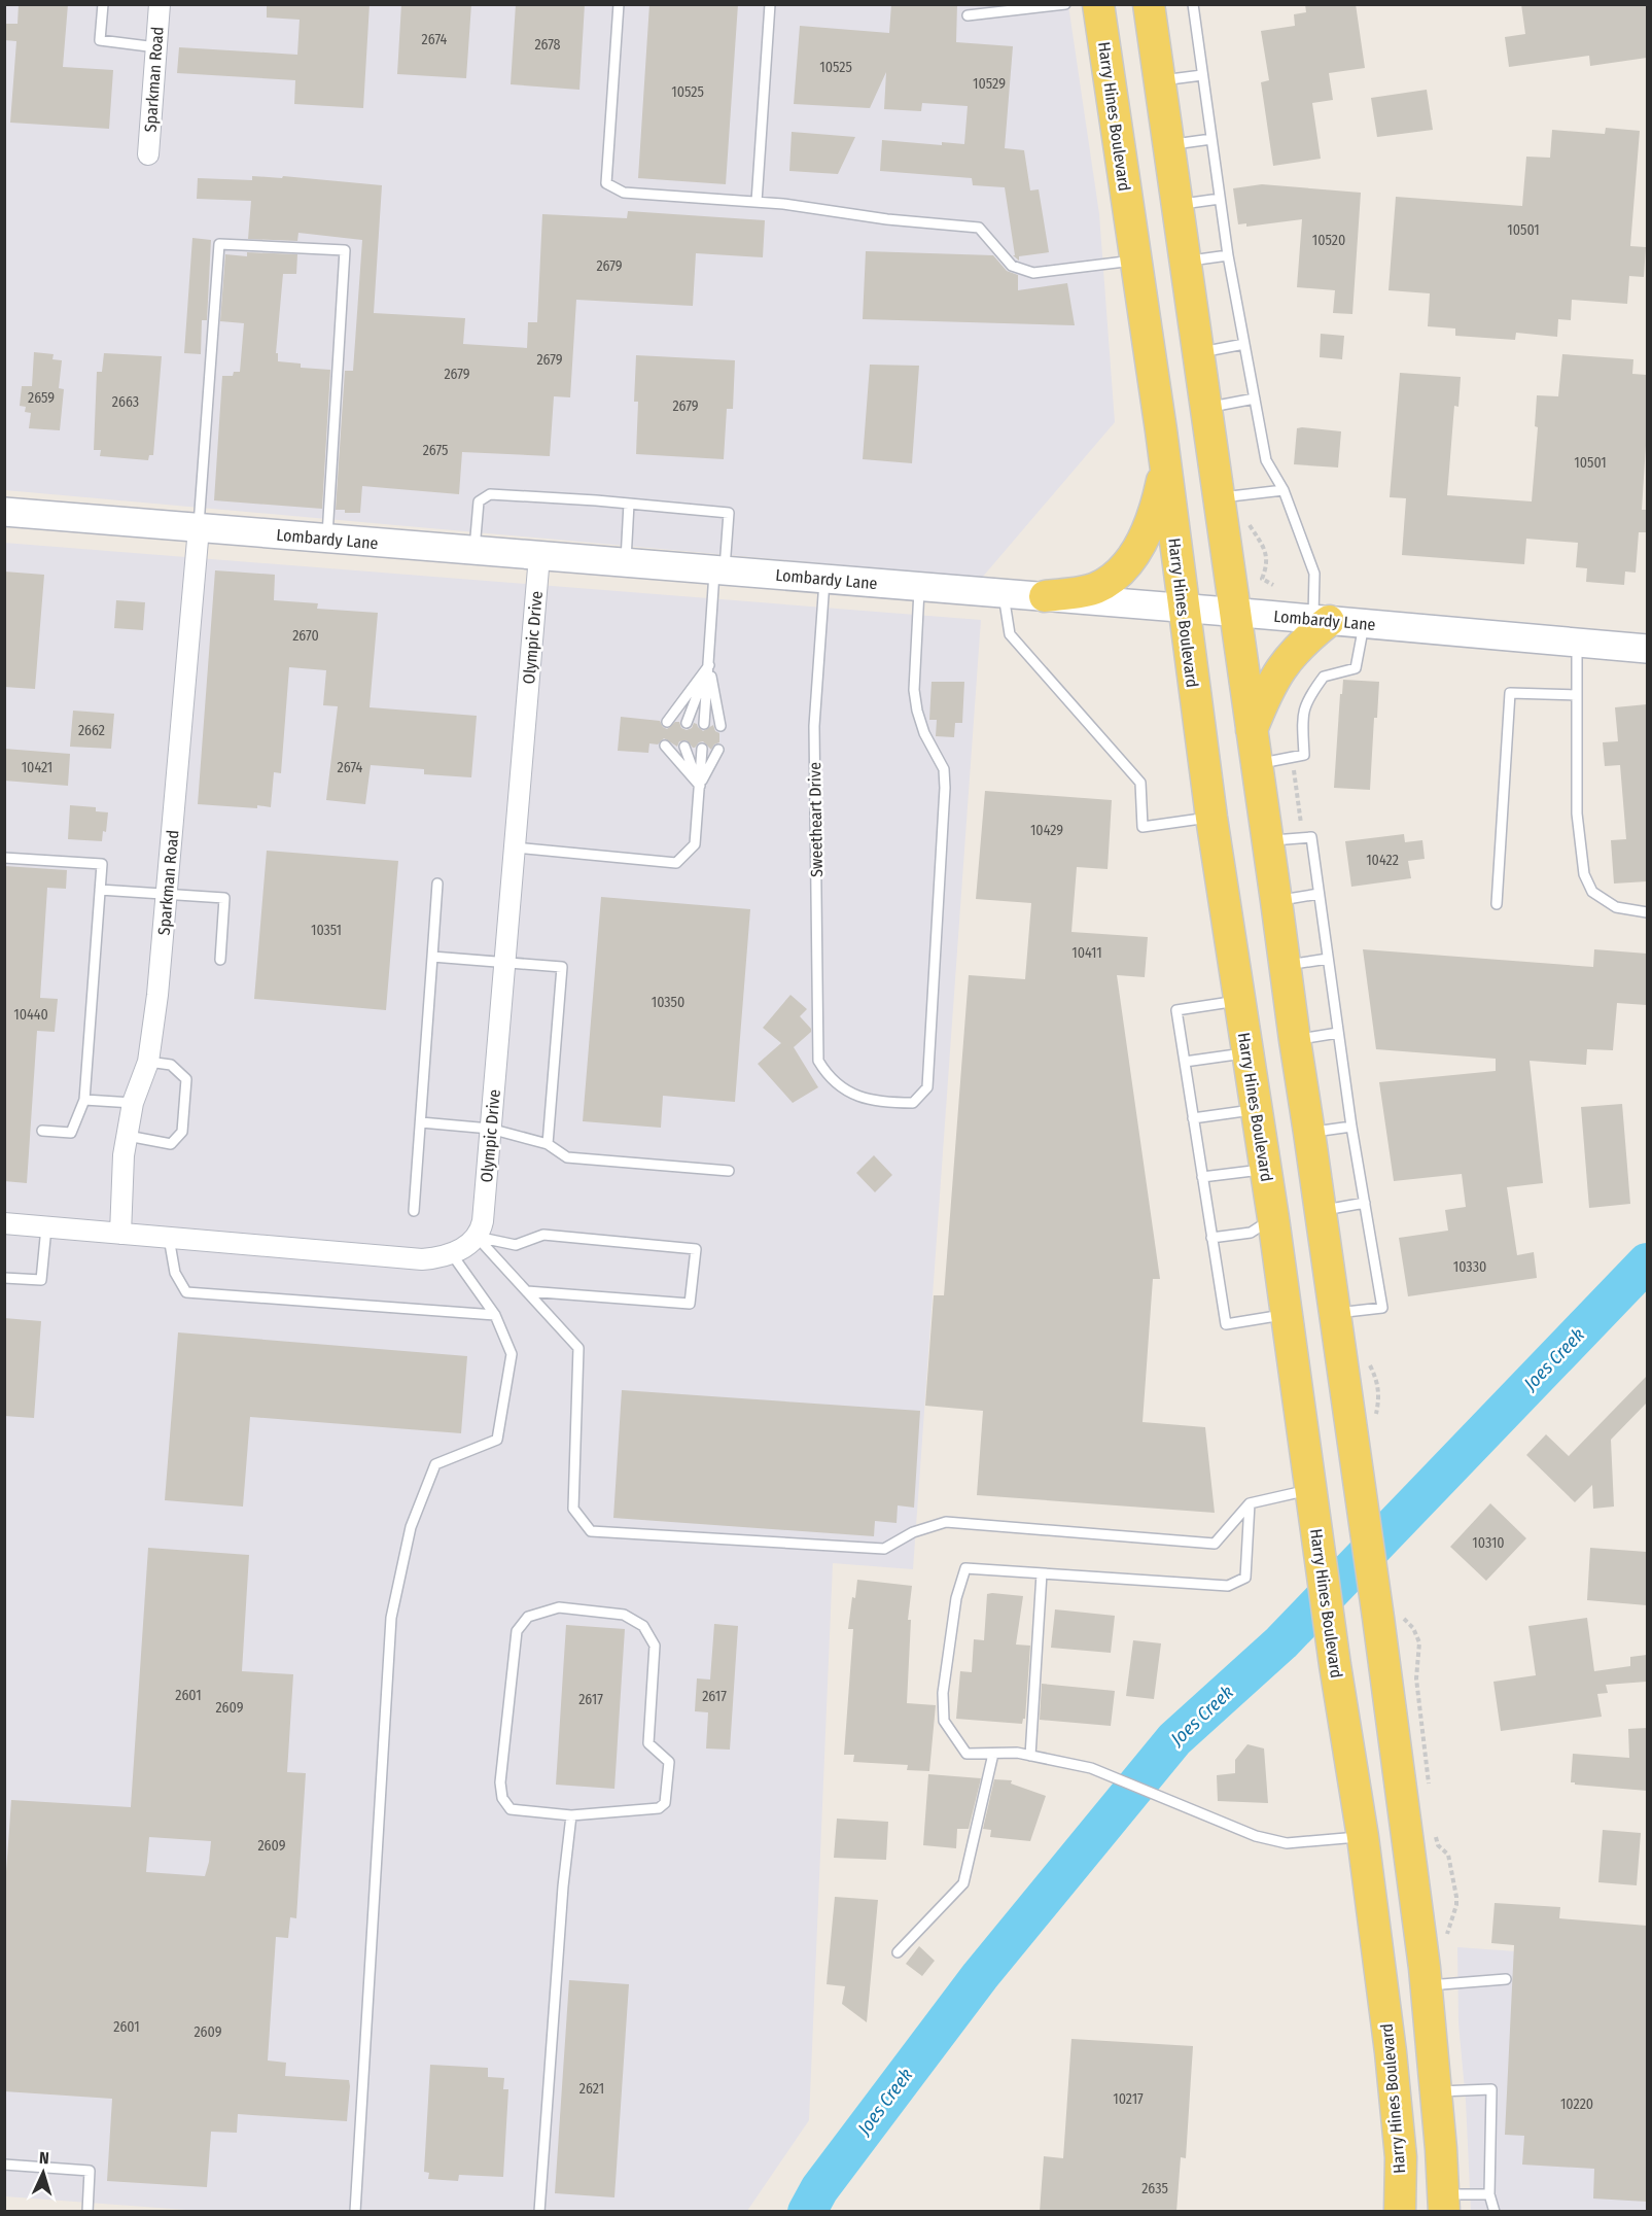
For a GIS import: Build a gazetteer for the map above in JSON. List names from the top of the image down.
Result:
{
  "streets": {
    "main road": ["Harry Hines Boulevard", "Lombardy Lane"],
    "street": ["Sparkman Road", "Olympic Drive"],
    "lane": ["Sweetheart Drive"]
  },
  "crossings": [
    ["Sparkman Road", "Lombardy Lane"],
    ["Harry Hines Boulevard", "Lombardy Lane"],
    ["Lombardy Lane", "Olympic Drive"],
    ["Lombardy Lane", "Sweetheart Drive"]
  ],
  "water": ["Joes Creek"],
  "house_numbers": [
    "2674",
    "2678",
    "10525",
    "10529",
    "10525",
    "10501",
    "10520",
    "2679",
    "2679",
    "2679",
    "2659",
    "2663",
    "2679",
    "2675",
    "10501",
    "2670",
    "2662",
    "10421",
    "2674",
    "10429",
    "10422",
    "10351",
    "10411",
    "10350",
    "10440",
    "10330",
    "10310",
    "2601",
    "2617",
    "2617",
    "2609",
    "2609",
    "2601",
    "2609",
    "2621",
    "10217",
    "10220",
    "2635"
  ],
  "north": "top"
}
